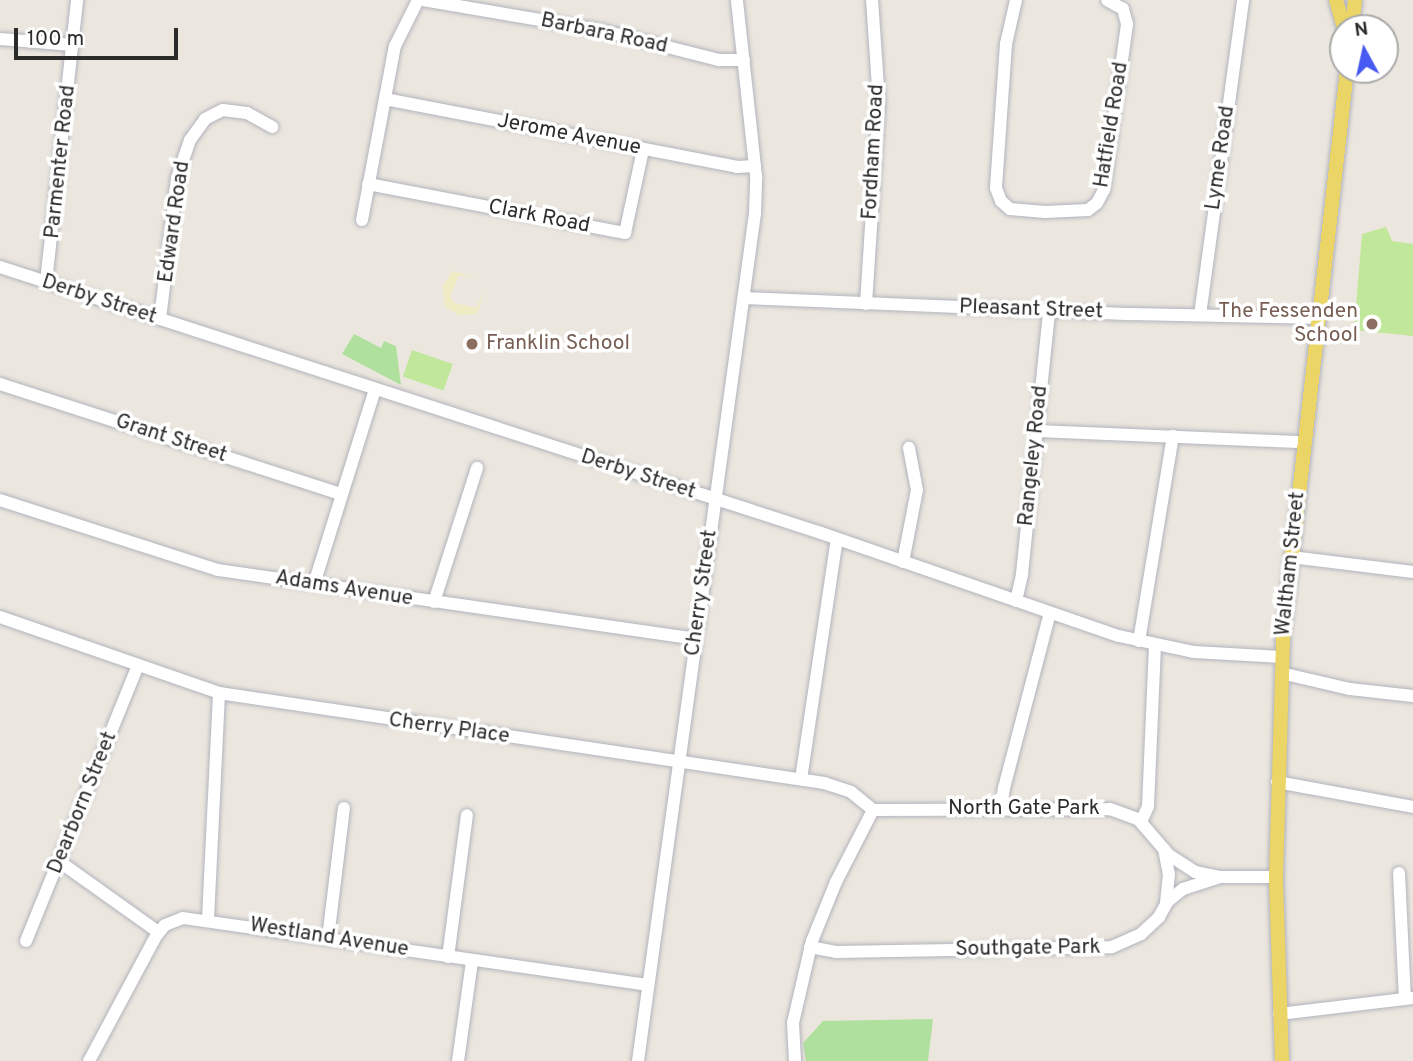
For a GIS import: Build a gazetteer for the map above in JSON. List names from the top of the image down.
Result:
{
  "streets": {
    "main road": ["Waltham Street"],
    "street": [
      "Barbara Road",
      "Hatfield Road",
      "Jerome Avenue",
      "Fordham Road",
      "Lyme Road",
      "Parmenter Road",
      "Clark Road",
      "Edward Road",
      "Derby Street",
      "Pleasant Street",
      "Grant Street",
      "Rangeley Road",
      "Adams Avenue",
      "Cherry Street",
      "Cherry Place",
      "Dearborn Street",
      "North Gate Park",
      "Westland Avenue",
      "Southgate Park"
    ]
  },
  "crossings": [
    ["Barbara Road", "Cherry Street"],
    ["Jerome Avenue", "Clark Road"],
    ["Jerome Avenue", "Cherry Street"],
    ["Fordham Road", "Pleasant Street"],
    ["Lyme Road", "Pleasant Street"],
    ["Parmenter Road", "Derby Street"],
    ["Edward Road", "Derby Street"],
    ["Derby Street", "Rangeley Road"],
    ["Derby Street", "Waltham Street"],
    ["Derby Street", "Cherry Street"],
    ["Pleasant Street", "Rangeley Road"],
    ["Pleasant Street", "Waltham Street"],
    ["Pleasant Street", "Cherry Street"],
    ["Waltham Street", "North Gate Park"],
    ["Adams Avenue", "Cherry Street"],
    ["Cherry Street", "Cherry Place"],
    ["Cherry Street", "Westland Avenue"],
    ["Cherry Place", "Dearborn Street"],
    ["Cherry Place", "North Gate Park"],
    ["North Gate Park", "Southgate Park"]
  ],
  "places": ["The Fessenden School", "Franklin School"],
  "scale_bar": "100 m",
  "north": "top"
}
